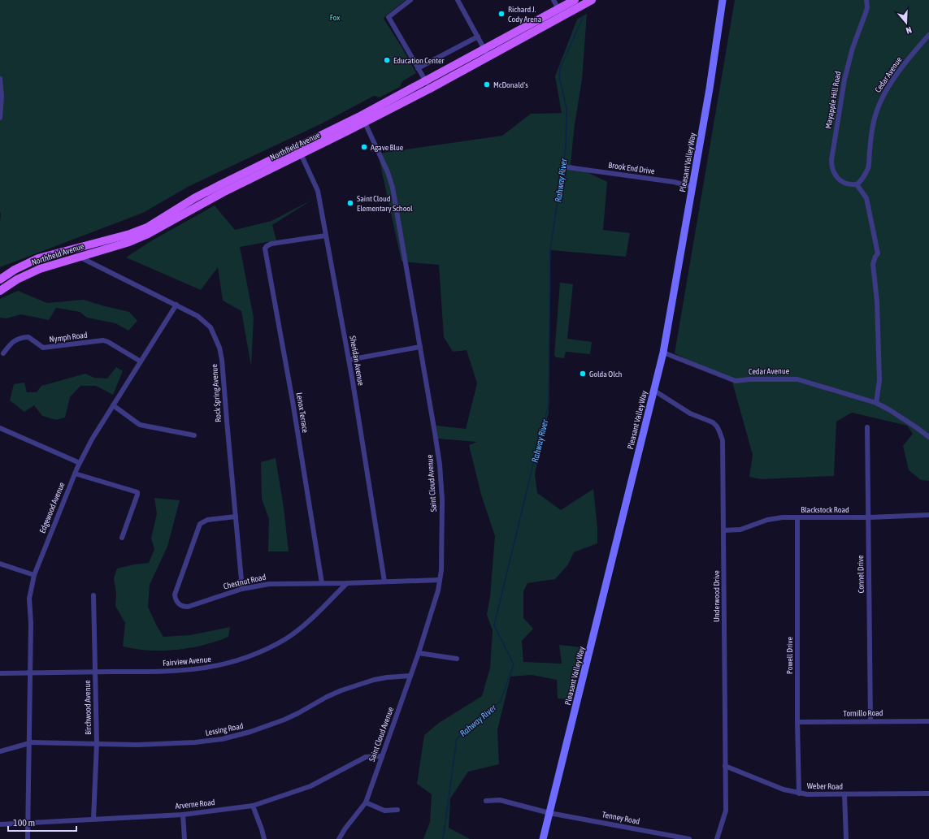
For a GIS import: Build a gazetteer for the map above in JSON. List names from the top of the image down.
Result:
{
  "streets": {
    "main road": ["Northfield Avenue", "Pleasant Valley Way"],
    "street": [
      "Cedar Avenue",
      "Mayapple Hill Road",
      "Brook End Drive",
      "Nymph Road",
      "Sheridan Avenue",
      "Rock Spring Avenue",
      "Lenox Terrace",
      "Saint Cloud Avenue",
      "Edgewood Avenue",
      "Blackstock Road",
      "Connel Drive",
      "Chestnut Road",
      "Underwood Drive",
      "Powell Drive",
      "Fairview Avenue",
      "Birchwood Avenue",
      "Tornillo Road",
      "Lessing Road",
      "Weber Road",
      "Arverne Road",
      "Tenney Road"
    ]
  },
  "crossings": [
    ["Cedar Avenue", "Mayapple Hill Road"],
    ["Cedar Avenue", "Pleasant Valley Way"],
    ["Northfield Avenue", "Sheridan Avenue"],
    ["Northfield Avenue", "Rock Spring Avenue"],
    ["Northfield Avenue", "Saint Cloud Avenue"],
    ["Pleasant Valley Way", "Brook End Drive"],
    ["Pleasant Valley Way", "Underwood Drive"],
    ["Pleasant Valley Way", "Tenney Road"],
    ["Nymph Road", "Edgewood Avenue"],
    ["Sheridan Avenue", "Lenox Terrace"],
    ["Sheridan Avenue", "Chestnut Road"],
    ["Rock Spring Avenue", "Edgewood Avenue"],
    ["Rock Spring Avenue", "Chestnut Road"],
    ["Lenox Terrace", "Chestnut Road"],
    ["Saint Cloud Avenue", "Chestnut Road"],
    ["Saint Cloud Avenue", "Lessing Road"],
    ["Saint Cloud Avenue", "Arverne Road"],
    ["Edgewood Avenue", "Fairview Avenue"],
    ["Edgewood Avenue", "Lessing Road"],
    ["Edgewood Avenue", "Arverne Road"],
    ["Blackstock Road", "Connel Drive"],
    ["Blackstock Road", "Underwood Drive"],
    ["Blackstock Road", "Powell Drive"],
    ["Connel Drive", "Tornillo Road"],
    ["Chestnut Road", "Fairview Avenue"],
    ["Underwood Drive", "Weber Road"],
    ["Powell Drive", "Tornillo Road"],
    ["Powell Drive", "Weber Road"],
    ["Fairview Avenue", "Birchwood Avenue"],
    ["Birchwood Avenue", "Lessing Road"],
    ["Birchwood Avenue", "Arverne Road"]
  ],
  "water": ["Rahway River"],
  "parks": ["Fox"],
  "places": [
    "Richard J. Cody Arena",
    "Education Center",
    "McDonald's",
    "Agave Blue",
    "Saint Cloud Elementary School",
    "Golda Olch"
  ],
  "scale_bar": "100 m",
  "north": "bottom"
}
